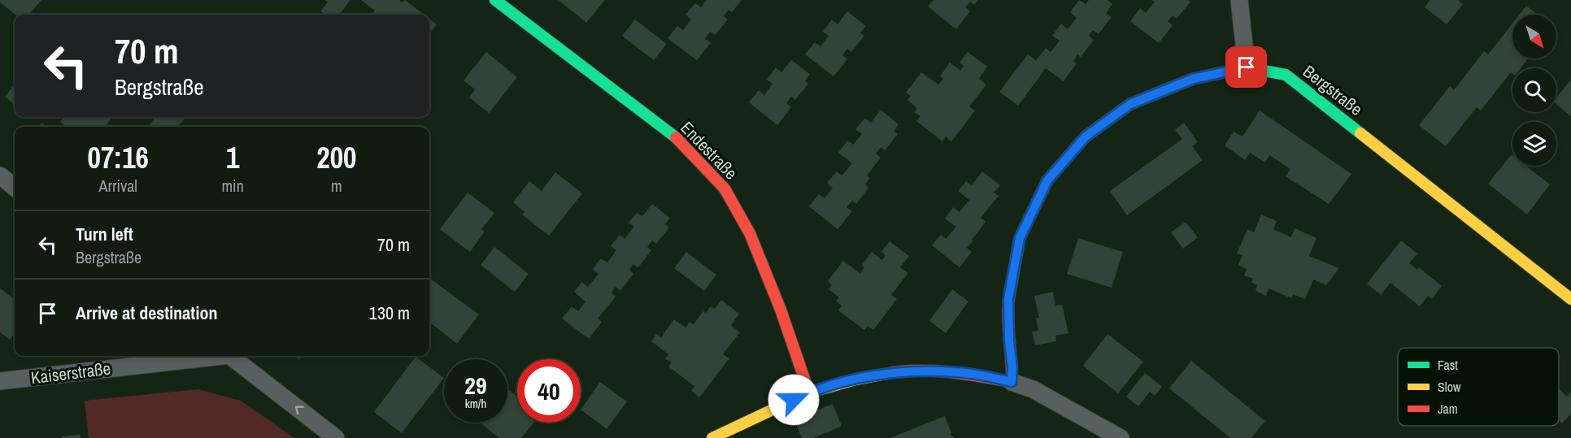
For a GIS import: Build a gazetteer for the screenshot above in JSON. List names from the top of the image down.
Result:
{
  "streets": {
    "street": ["Bergstraße", "Endestraße", "Kaiserstraße"]
  },
  "legend": ["Fast", "Slow", "Jam"],
  "north": "bottom right",
  "page": {
    "turn": ["70 m", "Bergstraße"],
    "eta": [
      "07:16",
      "Arrival",
      "1",
      "min",
      "200",
      "m"
    ],
    "list": [
      {
        "name": "Turn left",
        "note": "Bergstraße",
        "value": "70 m"
      },
      {
        "name": "Arrive at destination",
        "value": "130 m"
      }
    ],
    "speed": "29 km/h",
    "limit": "40"
  }
}
